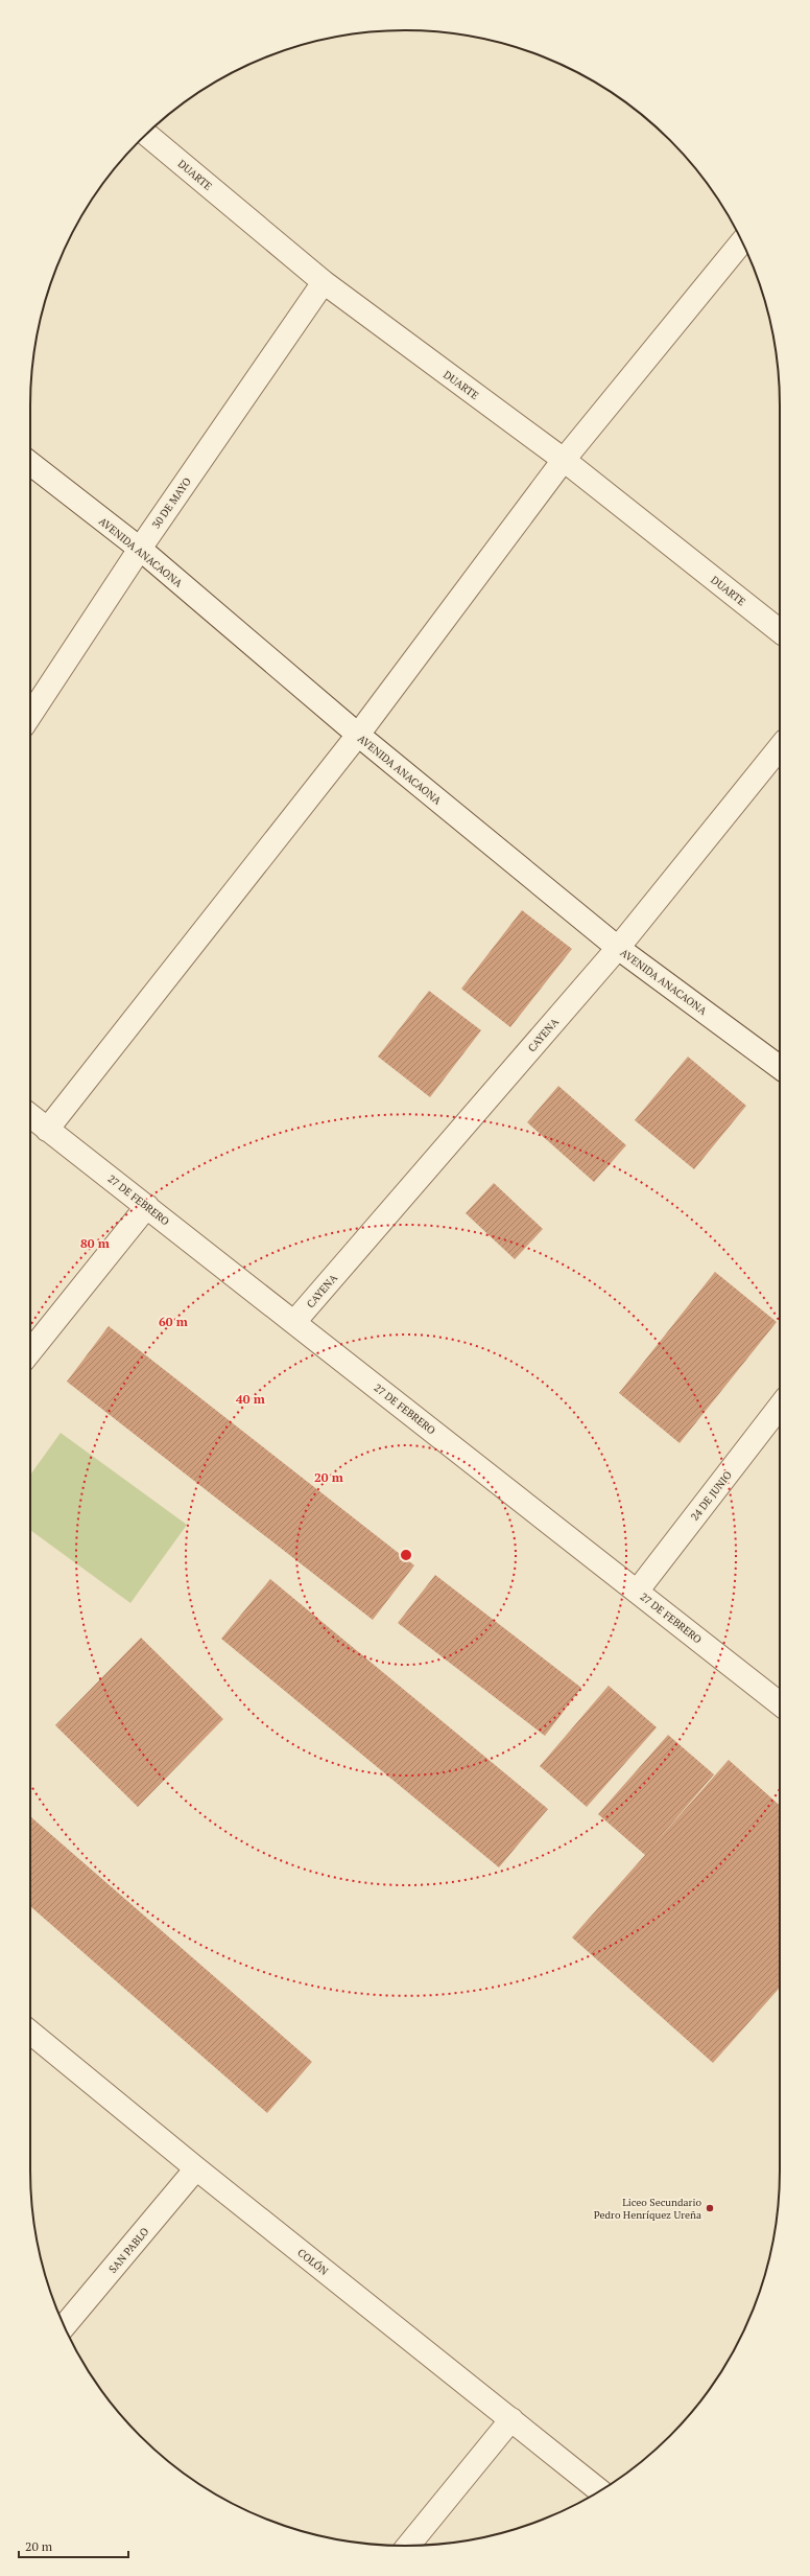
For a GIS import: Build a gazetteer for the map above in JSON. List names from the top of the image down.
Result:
{
  "streets": {
    "street": [
      "DUARTE",
      "30 DE MAYO",
      "AVENIDA ANACAONA",
      "CAYENA",
      "27 DE FEBRERO",
      "24 DE JUNIO",
      "SAN PABLO",
      "COLÓN"
    ]
  },
  "crossings": [
    ["DUARTE", "30 DE MAYO"],
    ["30 DE MAYO", "AVENIDA ANACAONA"],
    ["AVENIDA ANACAONA", "CAYENA"],
    ["CAYENA", "27 DE FEBRERO"],
    ["27 DE FEBRERO", "24 DE JUNIO"],
    ["SAN PABLO", "COLÓN"]
  ],
  "places": ["Liceo Secundario Pedro Henríquez Ureña"],
  "scale_bar": "20 m",
  "rings": [
    "80 m",
    "60 m",
    "40 m",
    "20 m"
  ]
}
